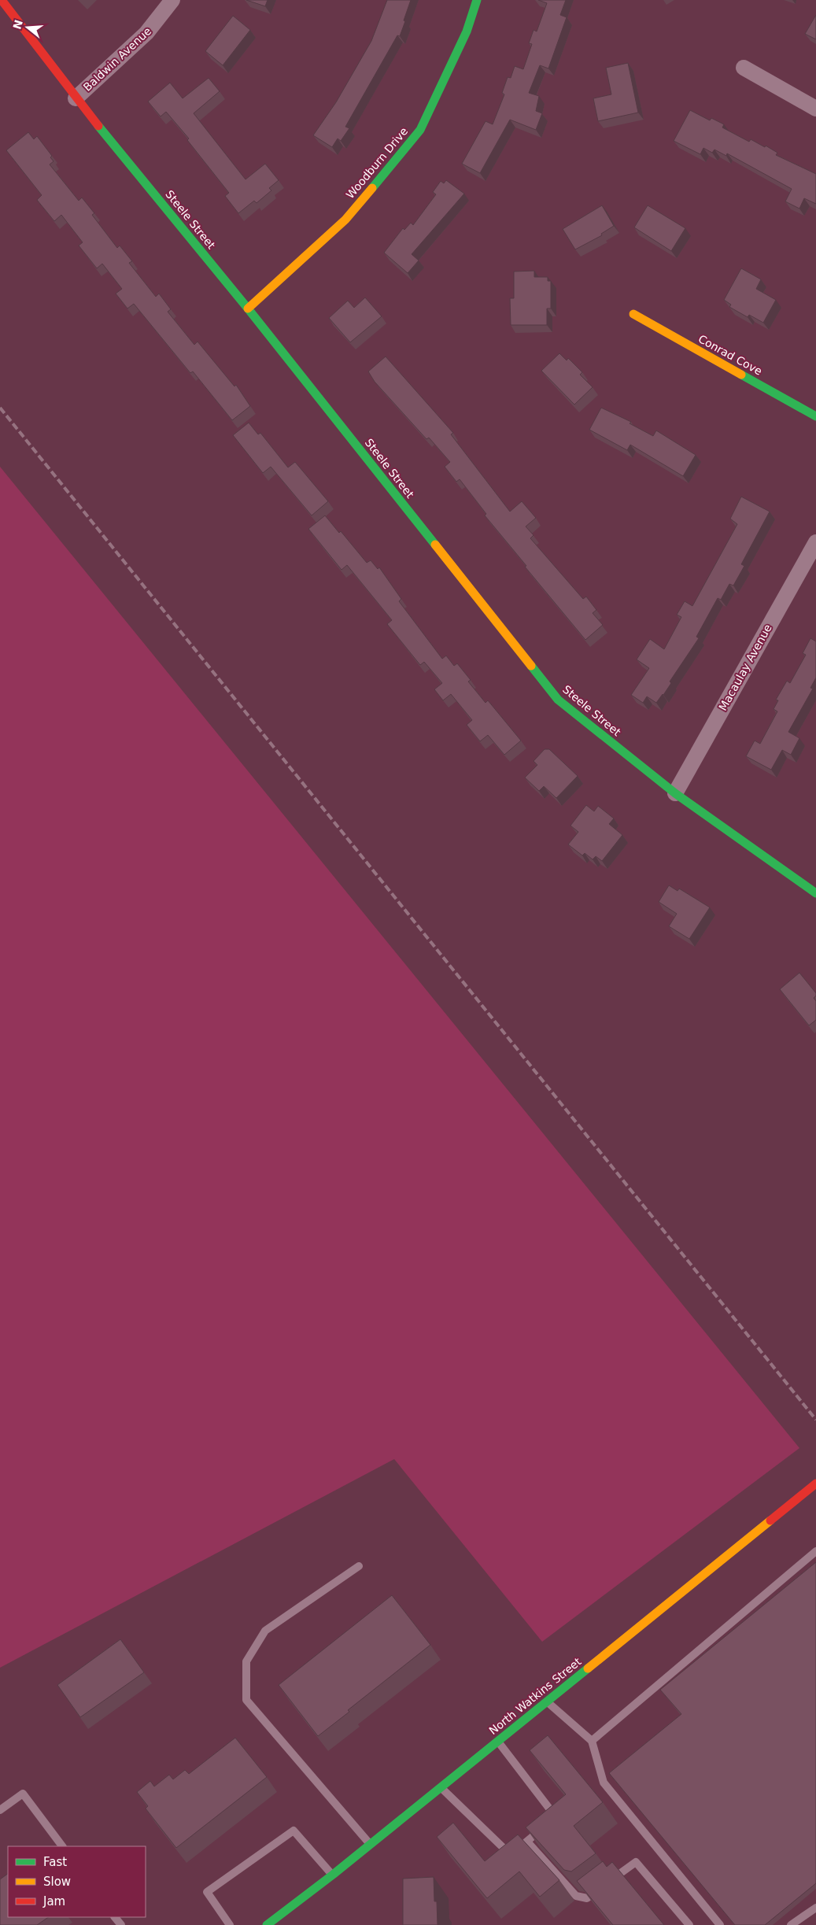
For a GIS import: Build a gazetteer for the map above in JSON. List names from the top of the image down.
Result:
{
  "streets": {
    "street": [
      "Baldwin Avenue",
      "Woodburn Drive",
      "Steele Street",
      "Conrad Cove",
      "Macaulay Avenue",
      "North Watkins Street"
    ]
  },
  "crossings": [
    ["Baldwin Avenue", "Steele Street"],
    ["Woodburn Drive", "Steele Street"],
    ["Steele Street", "Macaulay Avenue"]
  ],
  "legend": ["Fast", "Slow", "Jam"],
  "north": "left"
}
